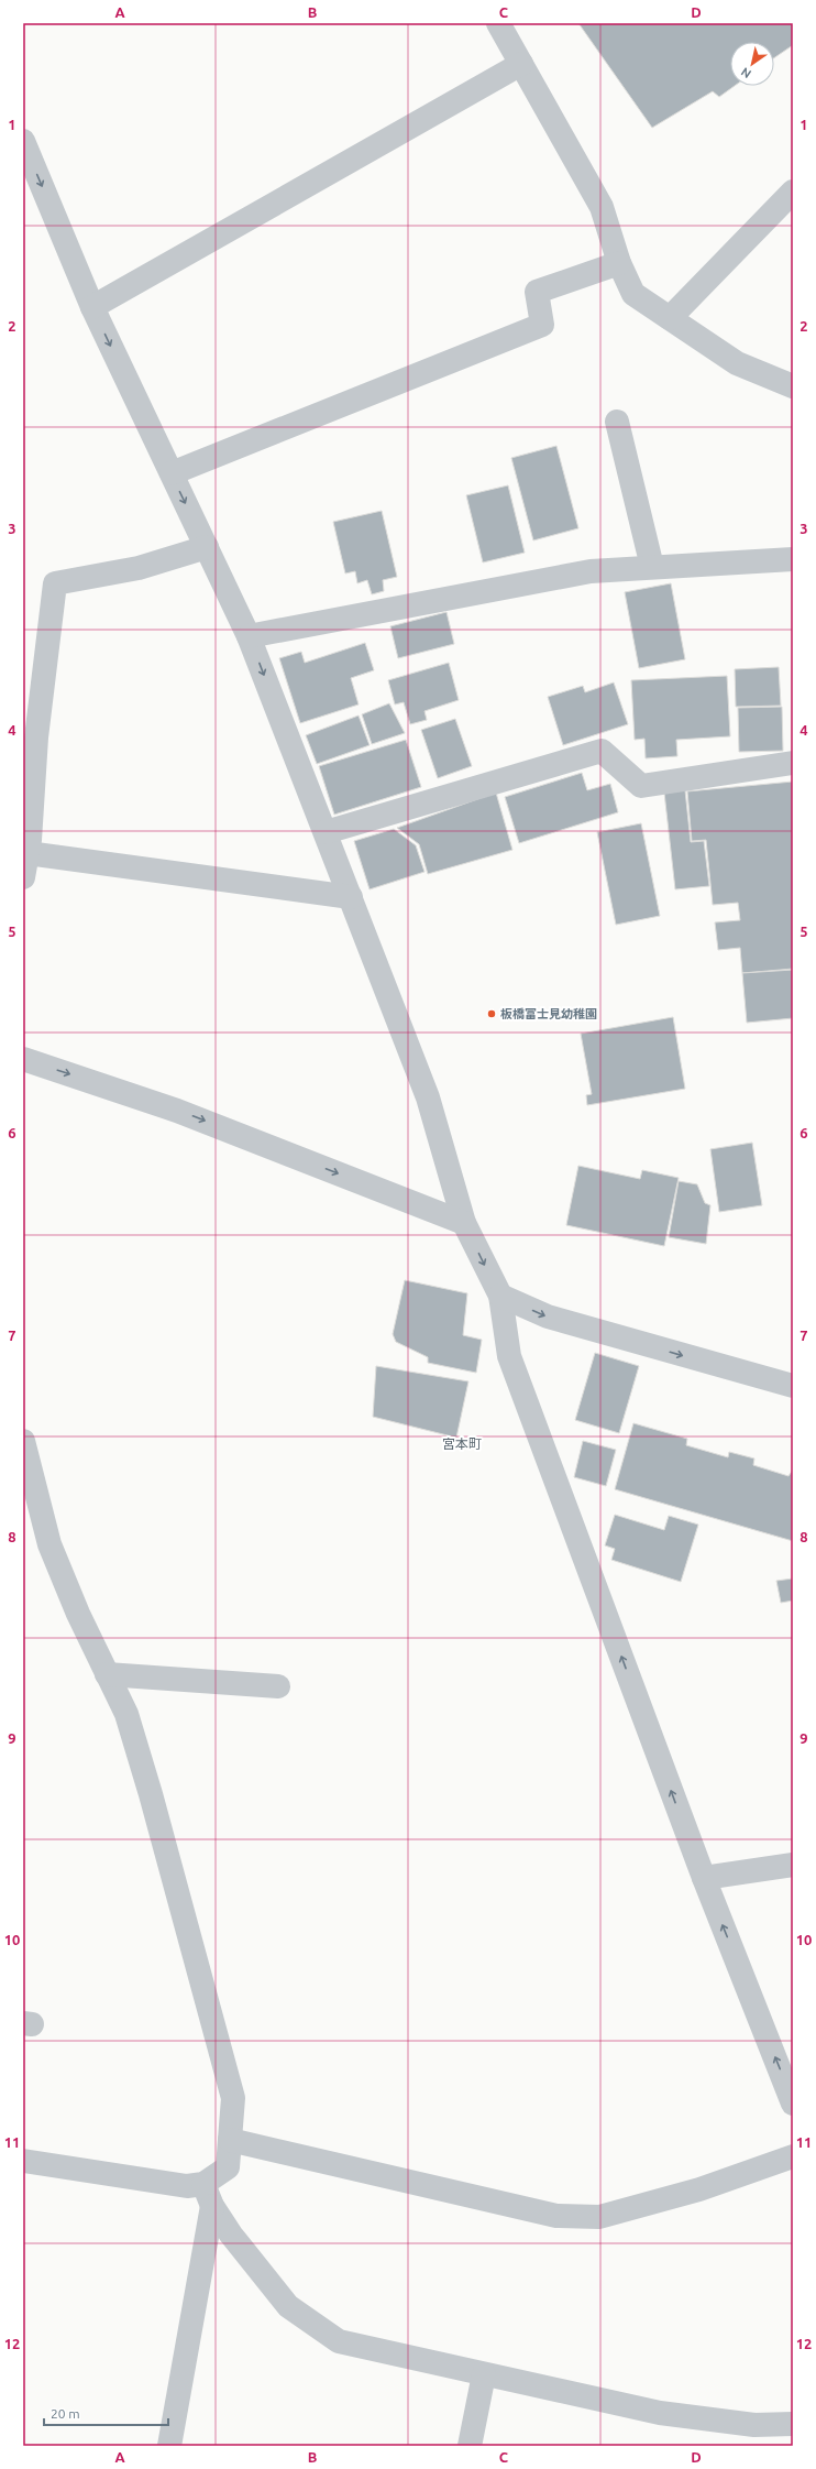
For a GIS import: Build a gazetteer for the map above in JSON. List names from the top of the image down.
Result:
{
  "districts": ["宮本町"],
  "places": ["板橋富士見幼稚園"],
  "scale_bar": "20 m",
  "north": "bottom left",
  "grid": {
    "columns": [
      "A",
      "B",
      "C",
      "D"
    ],
    "rows": [
      "1",
      "2",
      "3",
      "4",
      "5",
      "6",
      "7",
      "8",
      "9",
      "10",
      "11",
      "12"
    ]
  }
}
